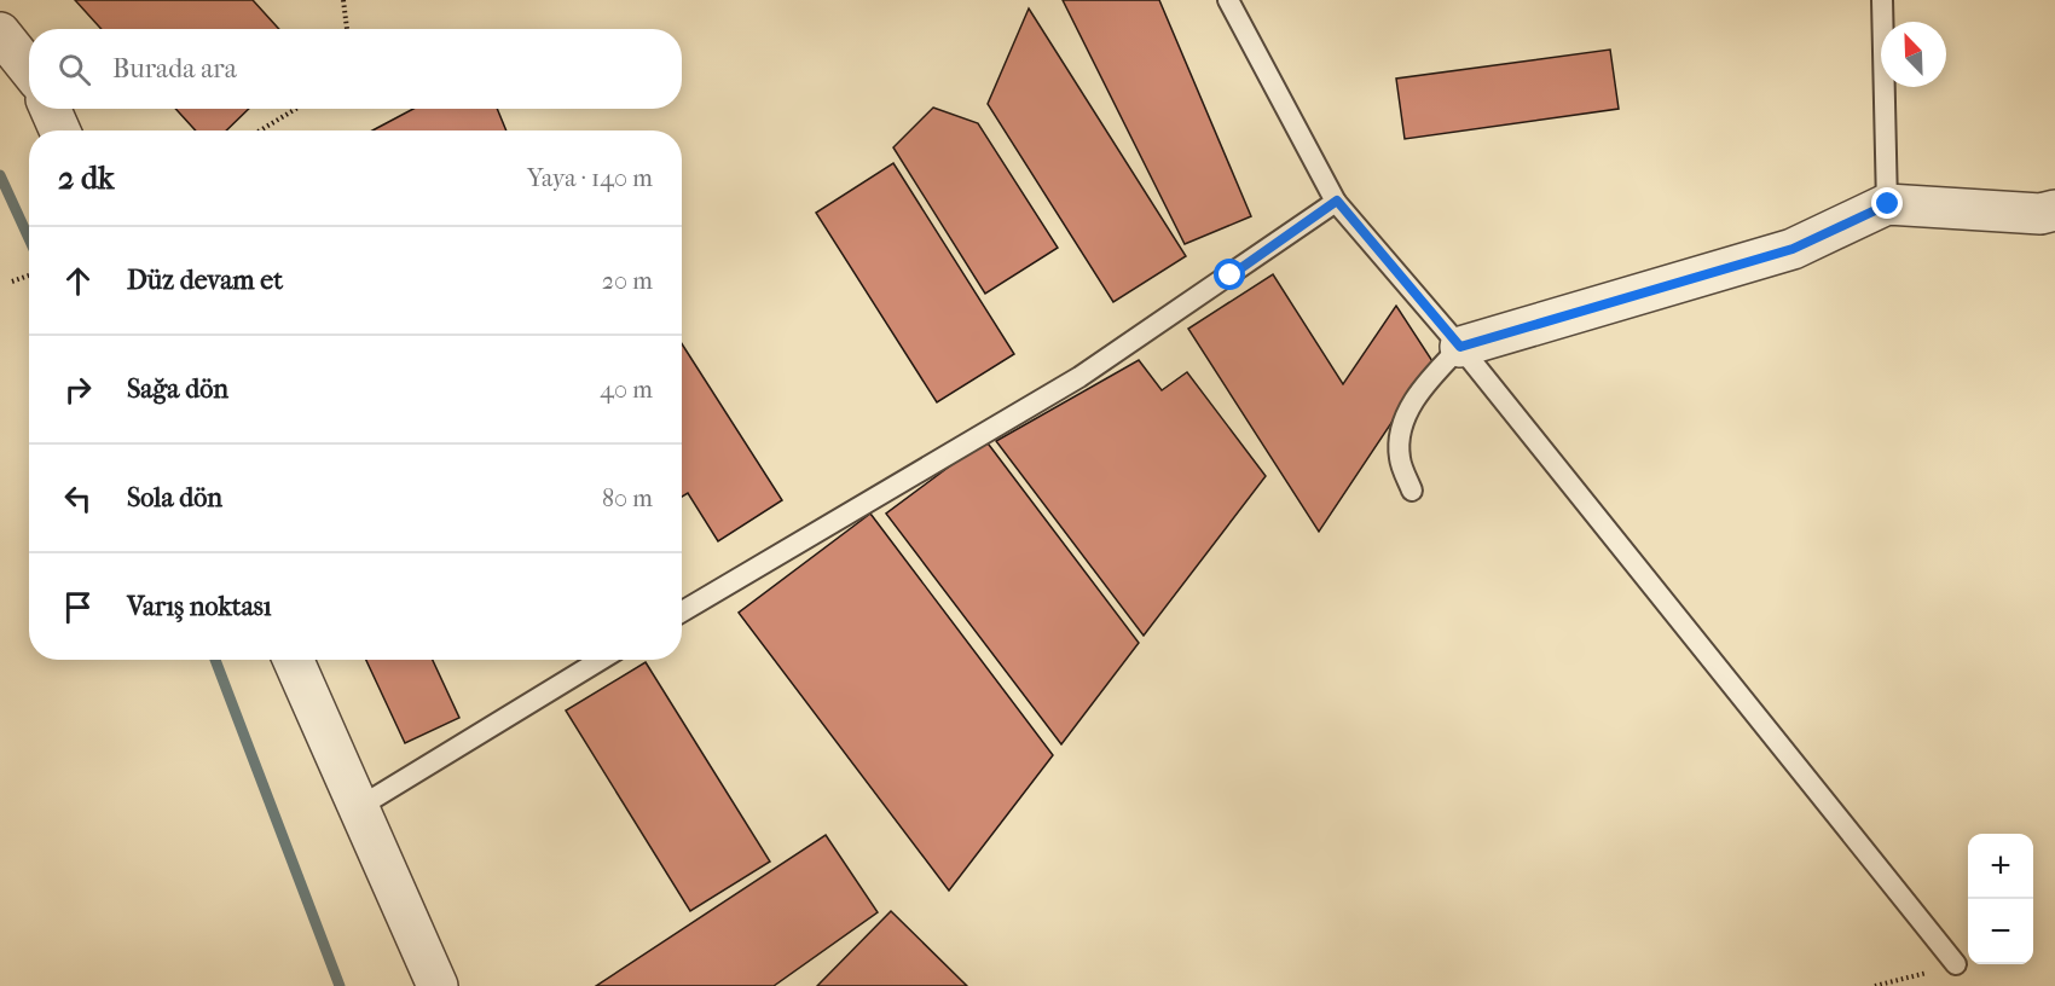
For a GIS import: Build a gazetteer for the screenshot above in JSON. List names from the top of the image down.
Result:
{
  "north": "top left",
  "page": {
    "search": "Burada ara",
    "heading": ["2 dk", "Yaya · 140 m"],
    "list": [
      ["Düz devam et", "20 m"],
      ["Sağa dön", "40 m"],
      ["Sola dön", "80 m"],
      "Varış noktası"
    ],
    "map_buttons": ["+", "−"]
  }
}
